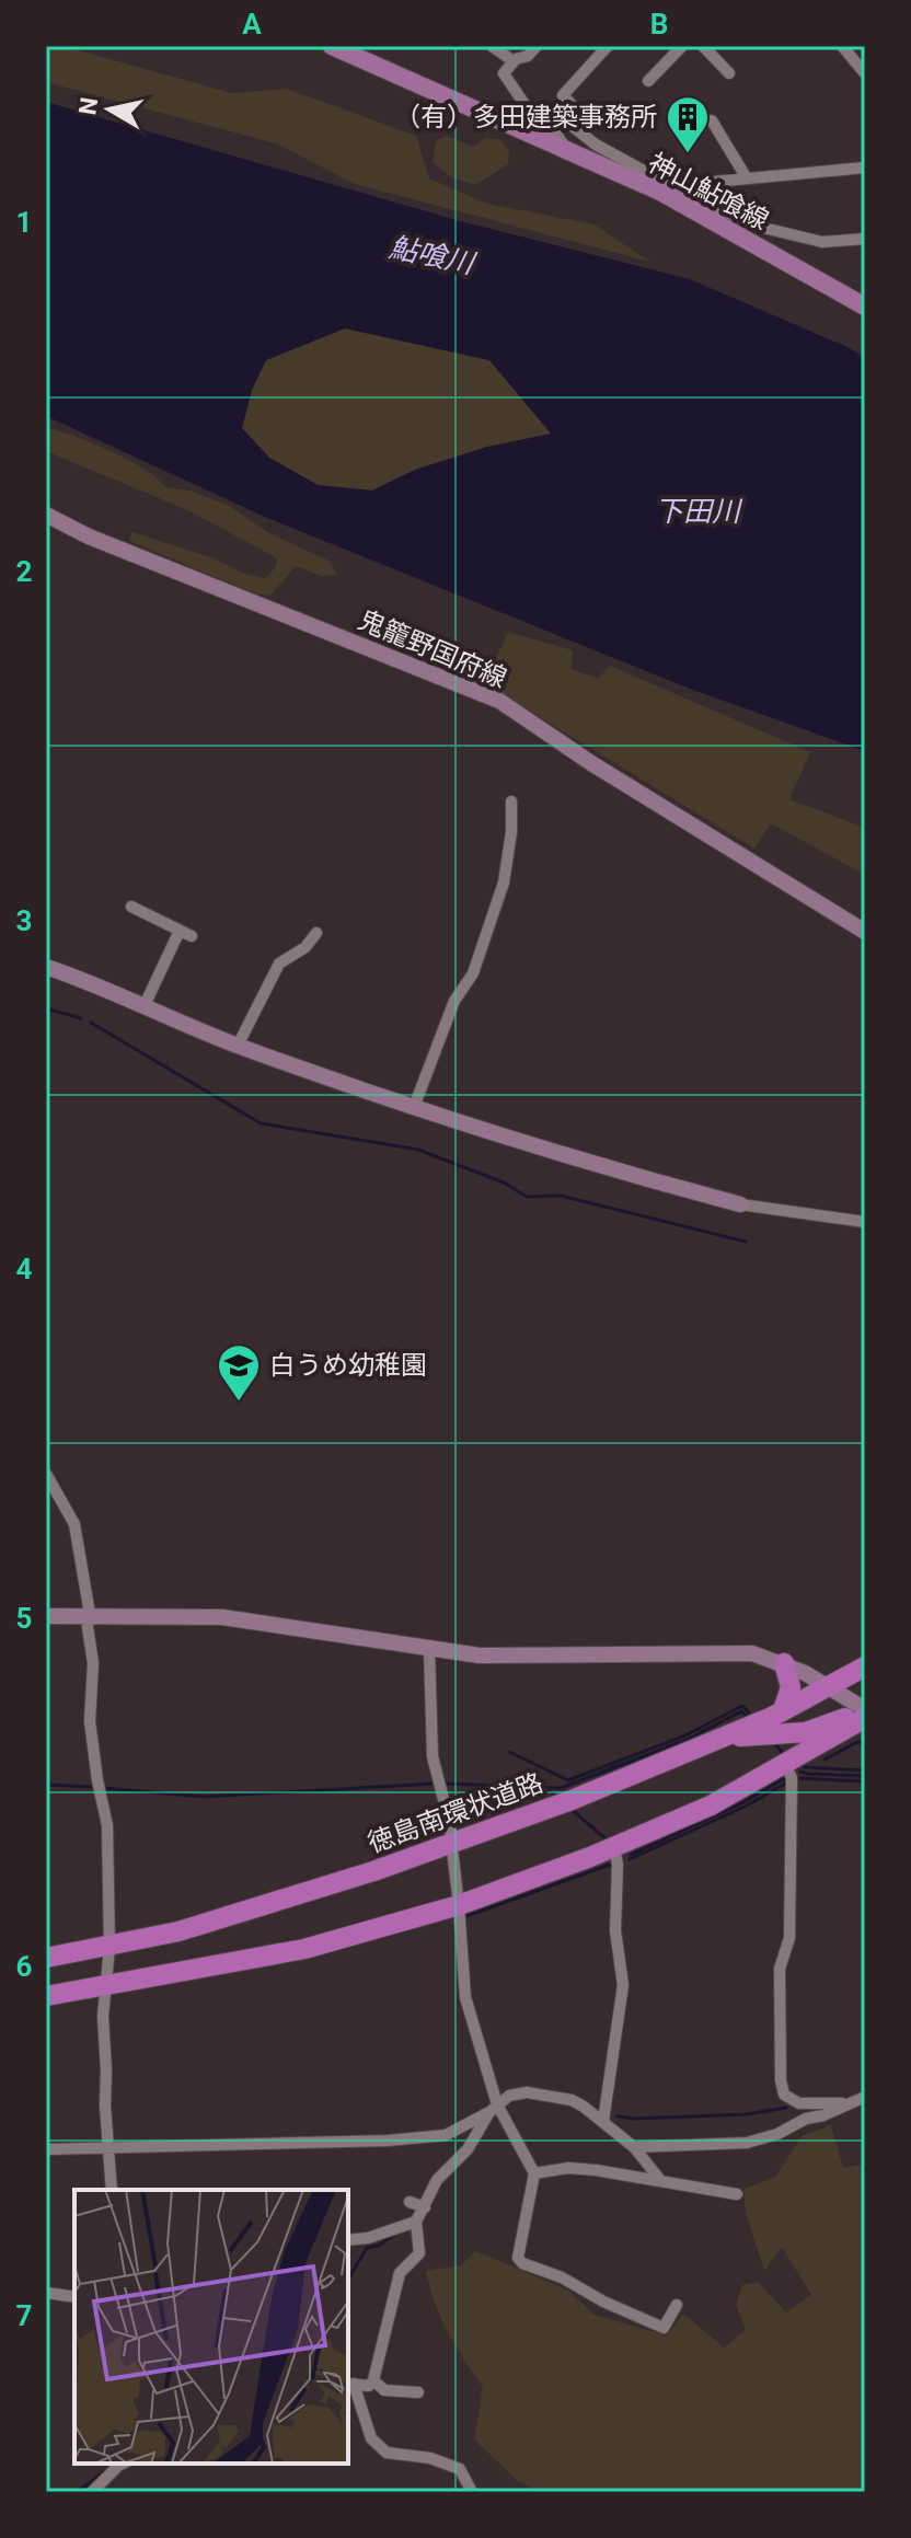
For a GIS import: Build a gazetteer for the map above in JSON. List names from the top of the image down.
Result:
{
  "streets": {
    "highway": ["徳島南環状道路"],
    "main road": ["神山鮎喰線"],
    "street": ["鬼籠野国府線"]
  },
  "water": ["鮎喰川", "下田川"],
  "places": {
    "building": ["（有）多田建築事務所"],
    "school or university": ["白うめ幼稚園"]
  },
  "north": "left",
  "grid": {
    "columns": ["A", "B"],
    "rows": [
      "1",
      "2",
      "3",
      "4",
      "5",
      "6",
      "7"
    ]
  }
}
